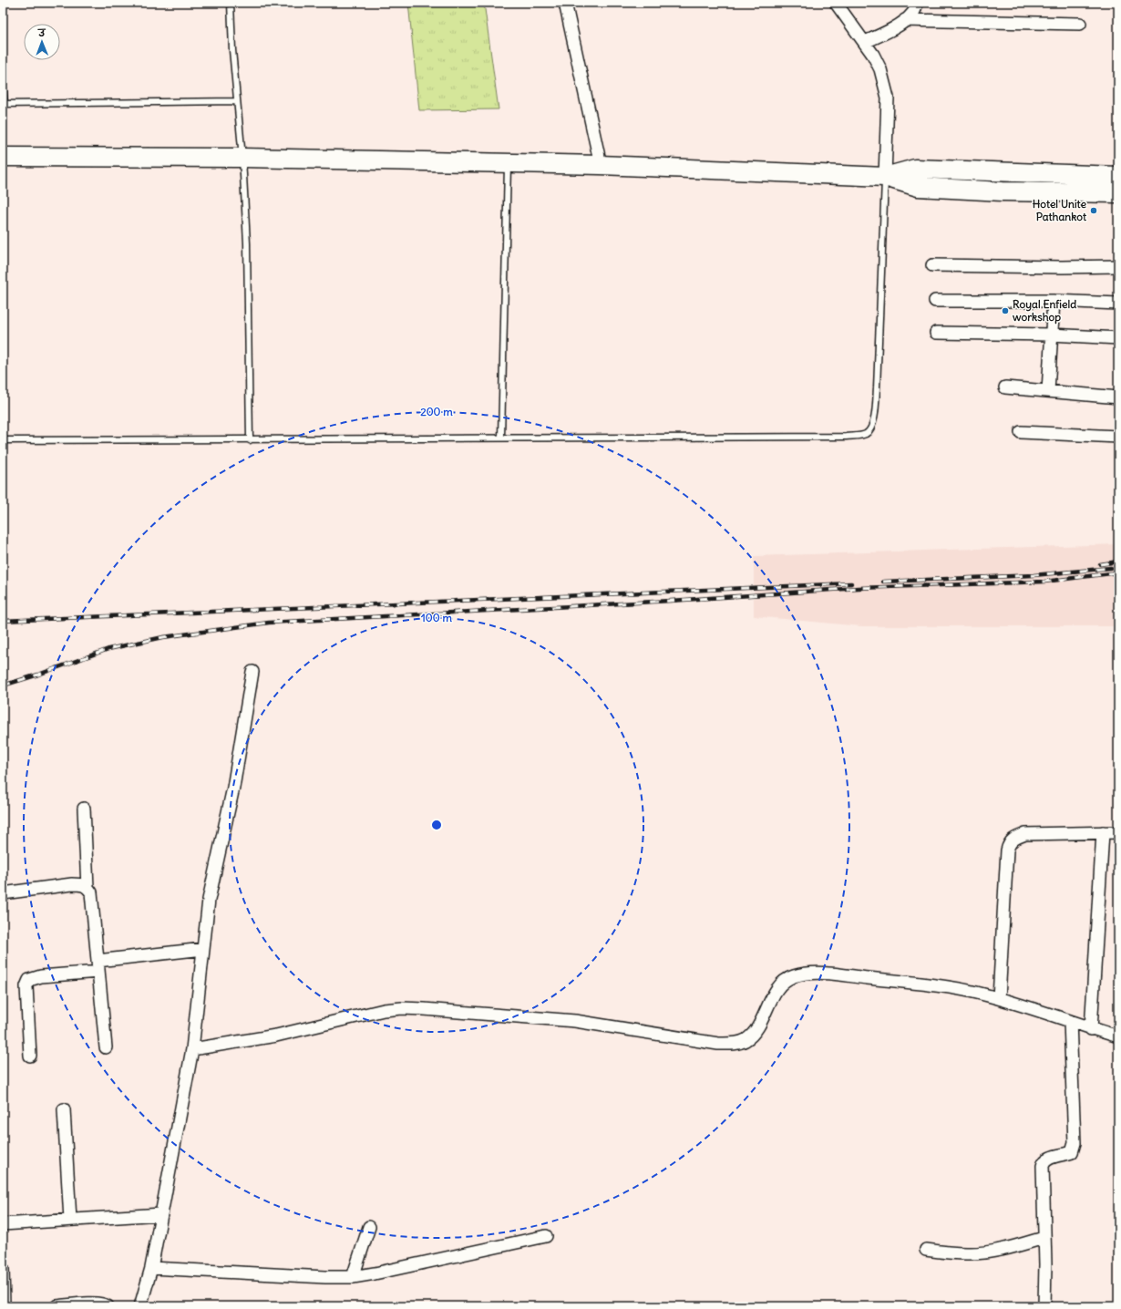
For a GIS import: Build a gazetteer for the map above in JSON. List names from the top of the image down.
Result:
{
  "places": ["Hotel Unite Pathankot", "Royal Enfield workshop"],
  "north": "top",
  "rings": ["200 m", "100 m"]
}
